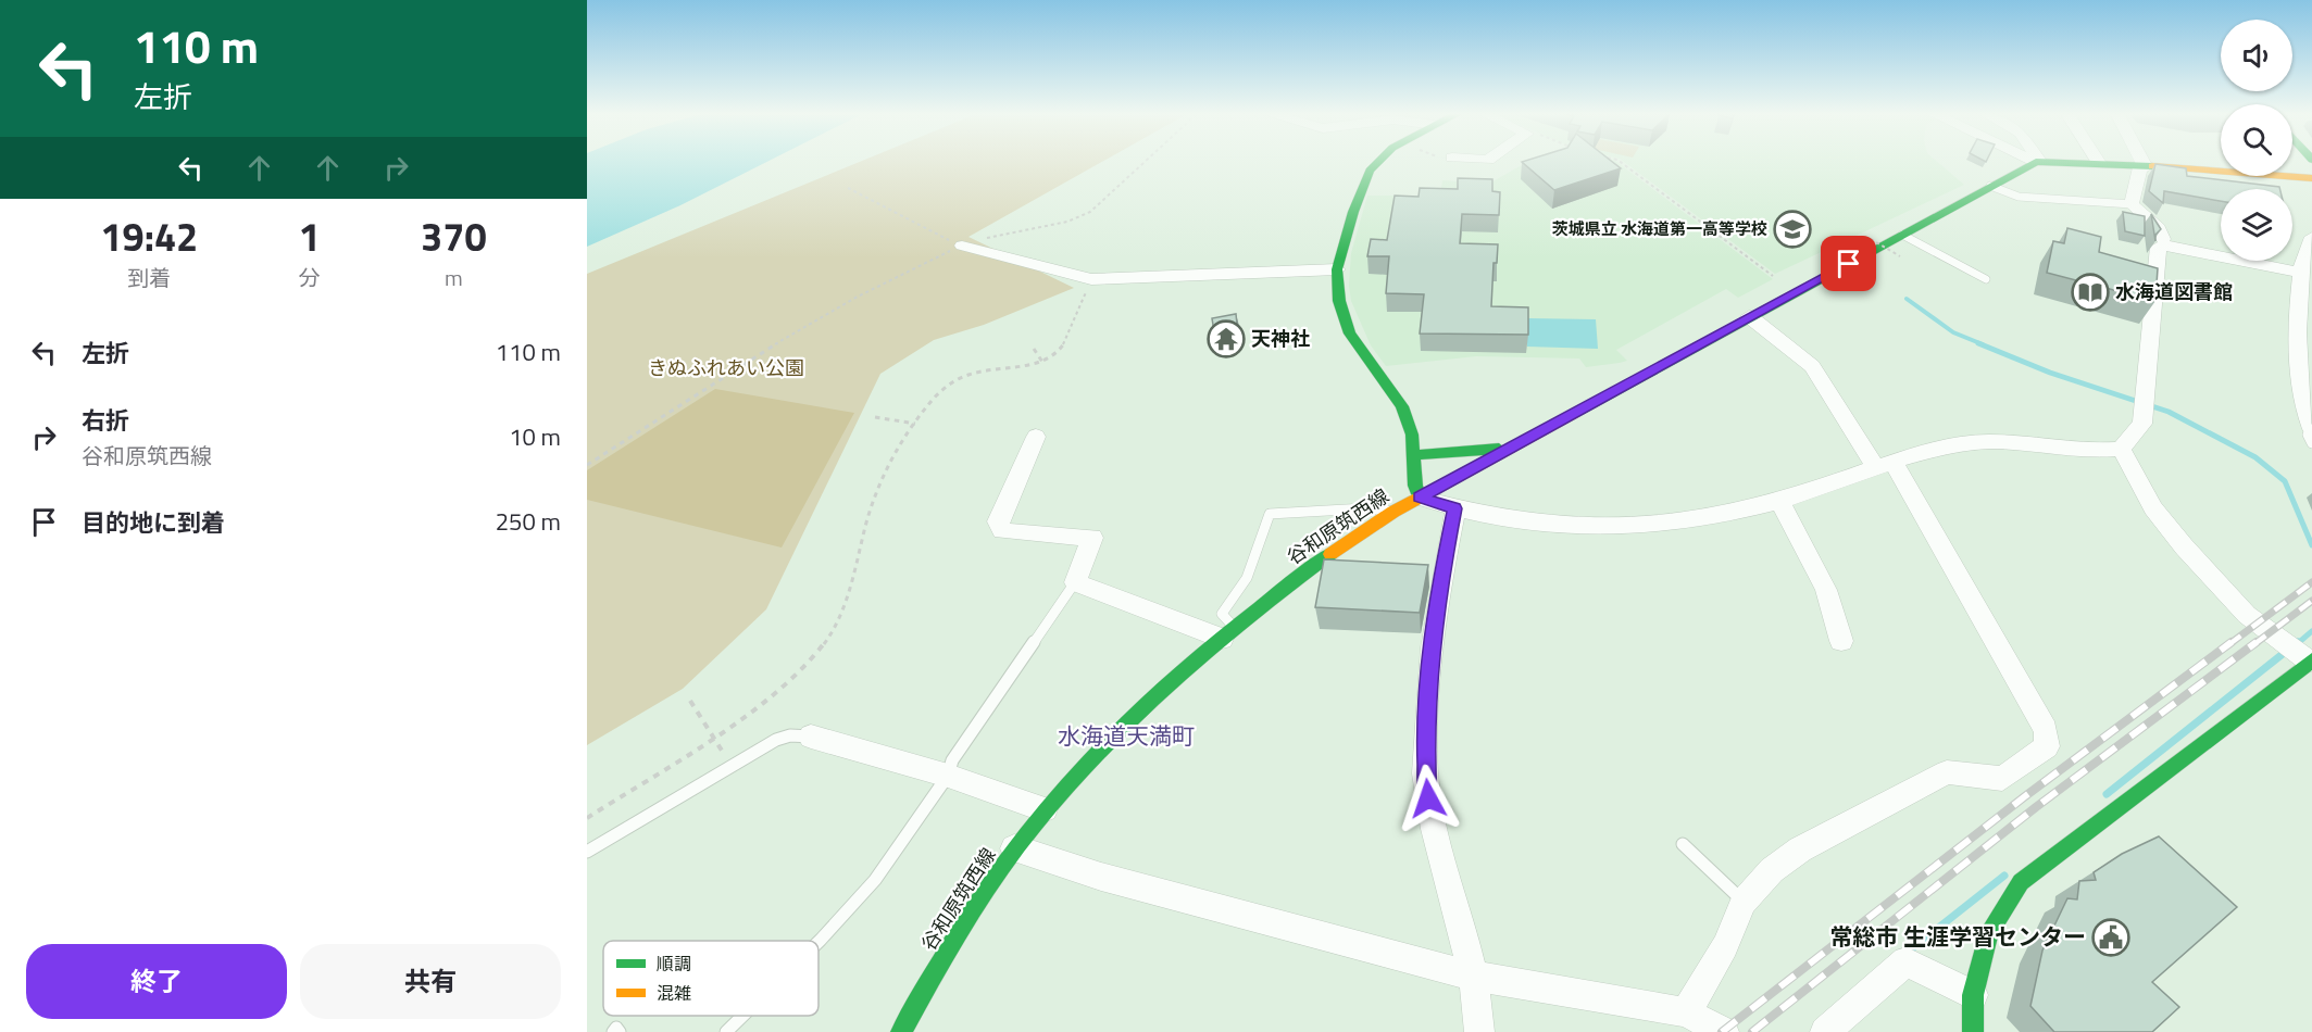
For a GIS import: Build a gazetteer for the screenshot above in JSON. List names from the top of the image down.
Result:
{
  "streets": {
    "main road": ["谷和原筑西線"]
  },
  "districts": ["水海道天満町"],
  "parks": ["きぬふれあい公園"],
  "places": {
    "school or university": ["茨城県立 水海道第一高等学校"],
    "library": ["水海道図書館"],
    "temple": ["天神社"],
    "public building": ["常総市 生涯学習センター"]
  },
  "legend": ["順調", "混雑"],
  "page": {
    "turn": ["110 m", "左折"],
    "eta": [
      "19:42",
      "到着",
      "1",
      "分",
      "370",
      "m"
    ],
    "list": [
      {
        "name": "左折",
        "value": "110 m"
      },
      {
        "name": "右折",
        "note": "谷和原筑西線",
        "value": "10 m"
      },
      {
        "name": "目的地に到着",
        "value": "250 m"
      }
    ],
    "buttons": ["終了", "共有"]
  }
}
